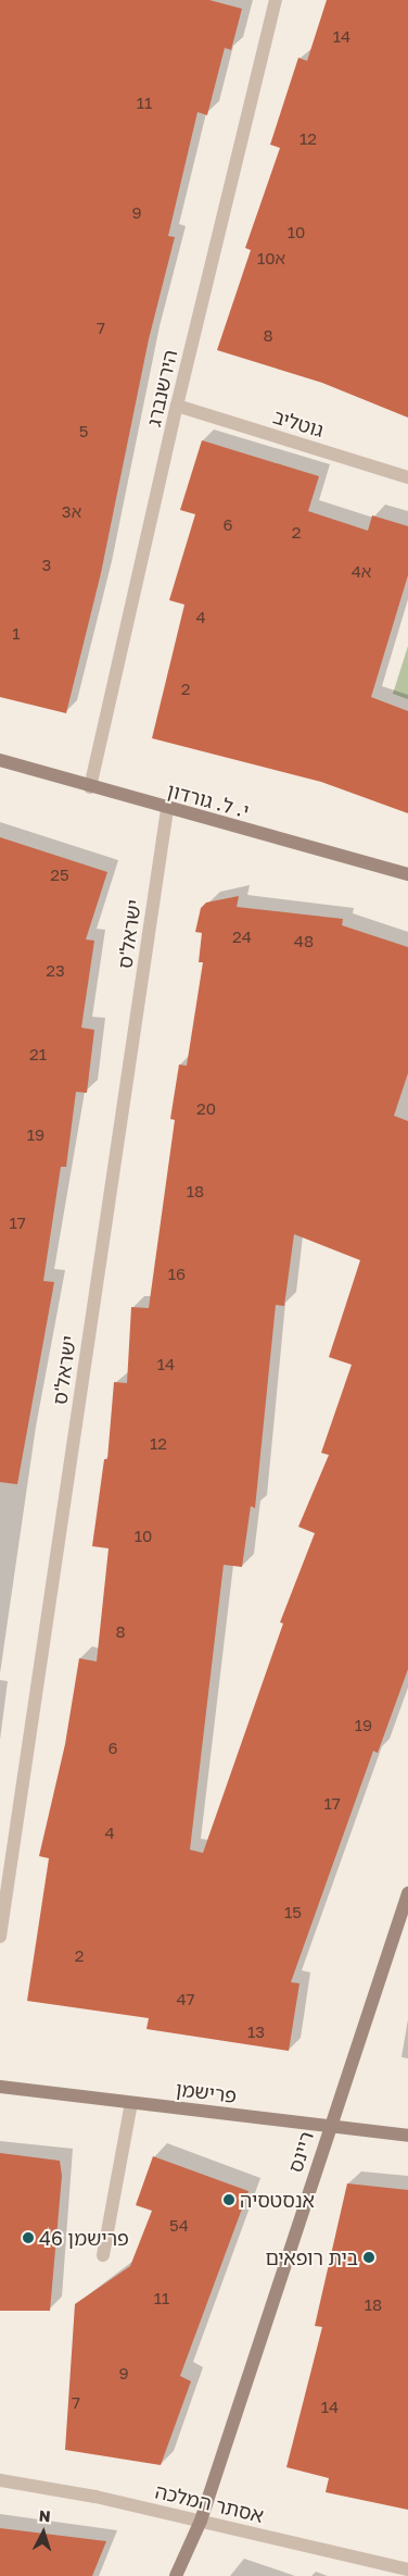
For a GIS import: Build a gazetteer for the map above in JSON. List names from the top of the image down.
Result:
{
  "streets": {
    "street": [
      "הירשנברג",
      "גוטליב",
      "י. ל. גורדון",
      "ישראל'ס",
      "פרישמן",
      "ריינס",
      "אסתר המלכה"
    ]
  },
  "crossings": [
    ["הירשנברג", "גוטליב"],
    ["הירשנברג", "י. ל. גורדון"],
    ["י. ל. גורדון", "ישראל'ס"],
    ["פרישמן", "ריינס"],
    ["ריינס", "אסתר המלכה"]
  ],
  "places": ["אנסטסיה", "פרישמן 46", "בית רופאים"],
  "house_numbers": [
    "14",
    "11",
    "12",
    "9",
    "10",
    "10א",
    "7",
    "8",
    "5",
    "3א",
    "6",
    "2",
    "3",
    "4א",
    "4",
    "1",
    "2",
    "25",
    "24",
    "48",
    "23",
    "21",
    "20",
    "19",
    "18",
    "17",
    "16",
    "14",
    "12",
    "10",
    "8",
    "19",
    "6",
    "17",
    "4",
    "15",
    "2",
    "47",
    "13",
    "54",
    "11",
    "18",
    "9",
    "7",
    "14"
  ],
  "north": "top"
}
